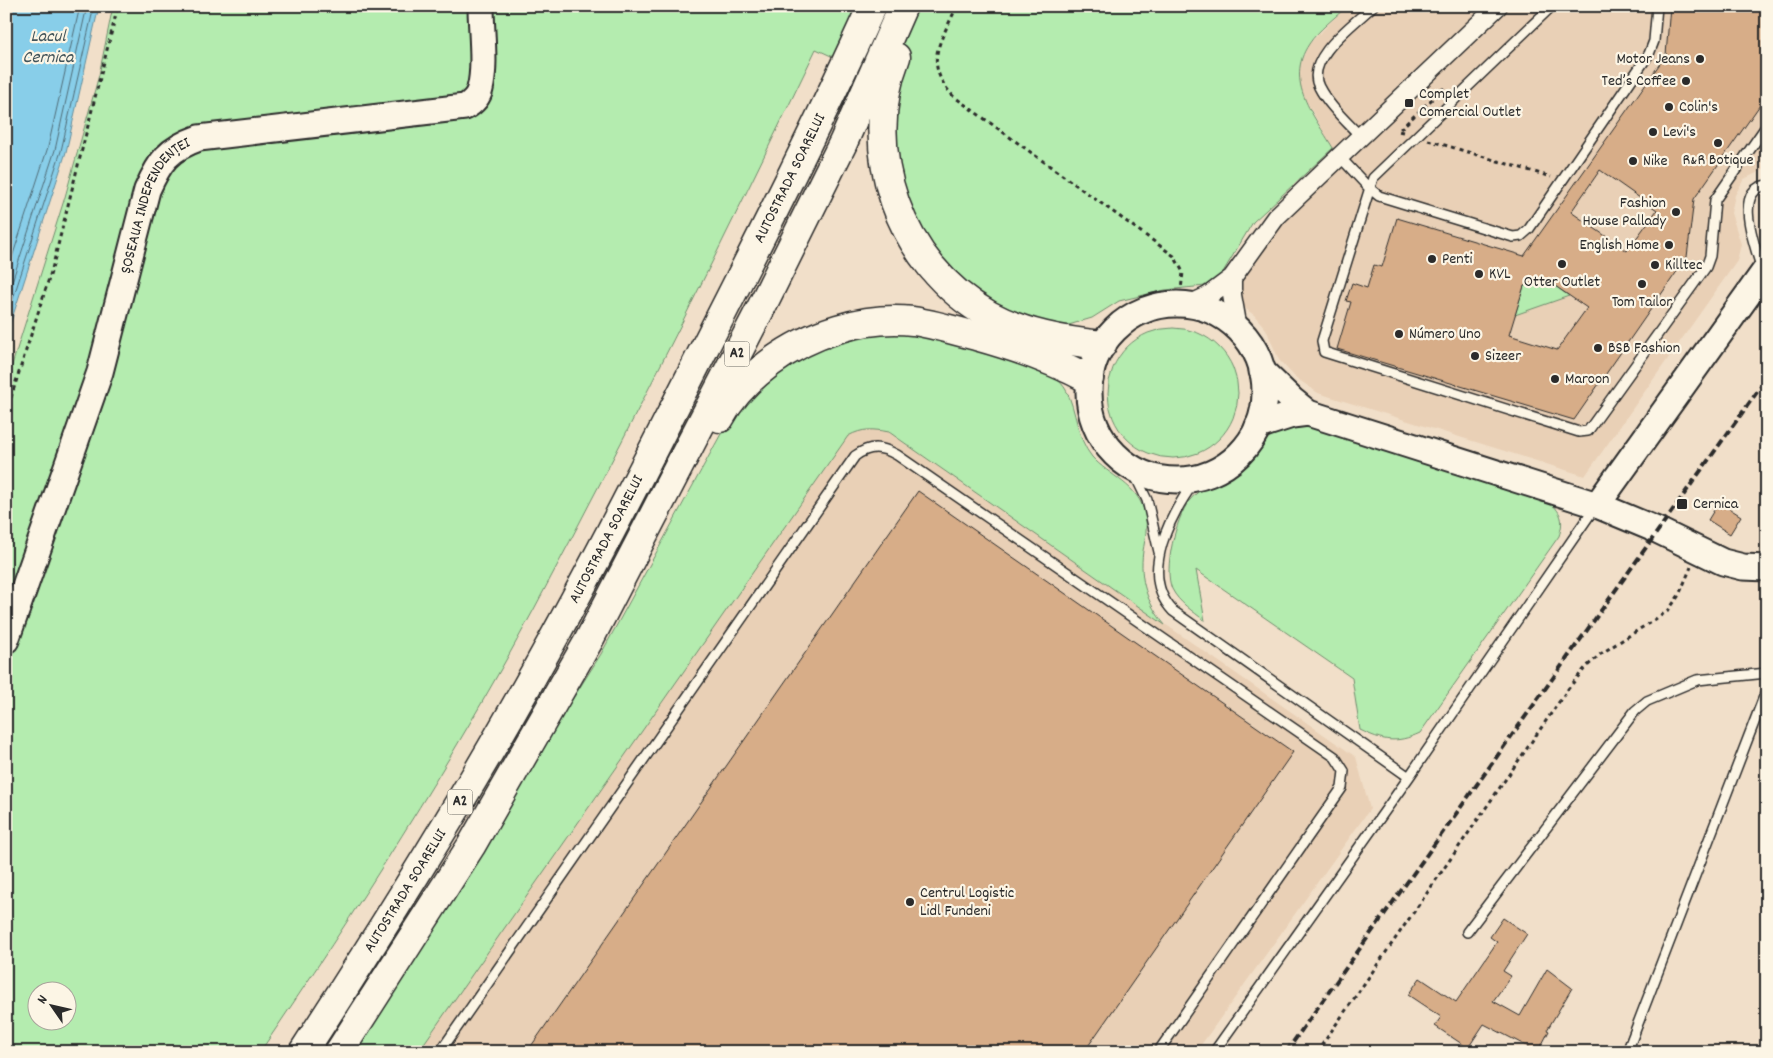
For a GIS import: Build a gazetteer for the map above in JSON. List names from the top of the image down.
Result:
{
  "streets": {
    "highway": ["AUTOSTRADA SOARELUI", "A2"],
    "street": ["ȘOSEAUA INDEPENDENȚEI"]
  },
  "water": ["Lacul Cernica"],
  "places": {
    "other": [
      "Motor Jeans",
      "Ted’s Coffee",
      "Colin's",
      "Levi's",
      "R&R Botique",
      "Nike",
      "Fashion House Pallady",
      "English Home",
      "Penti",
      "Otter Outlet",
      "Killtec",
      "KVL",
      "Tom Tailor",
      "Número Uno",
      "BSB Fashion",
      "Sizeer",
      "Maroon",
      "Centrul Logistic Lidl Fundeni"
    ],
    "transit": ["Complet Comercial Outlet", "Cernica"]
  },
  "north": "top left"
}
